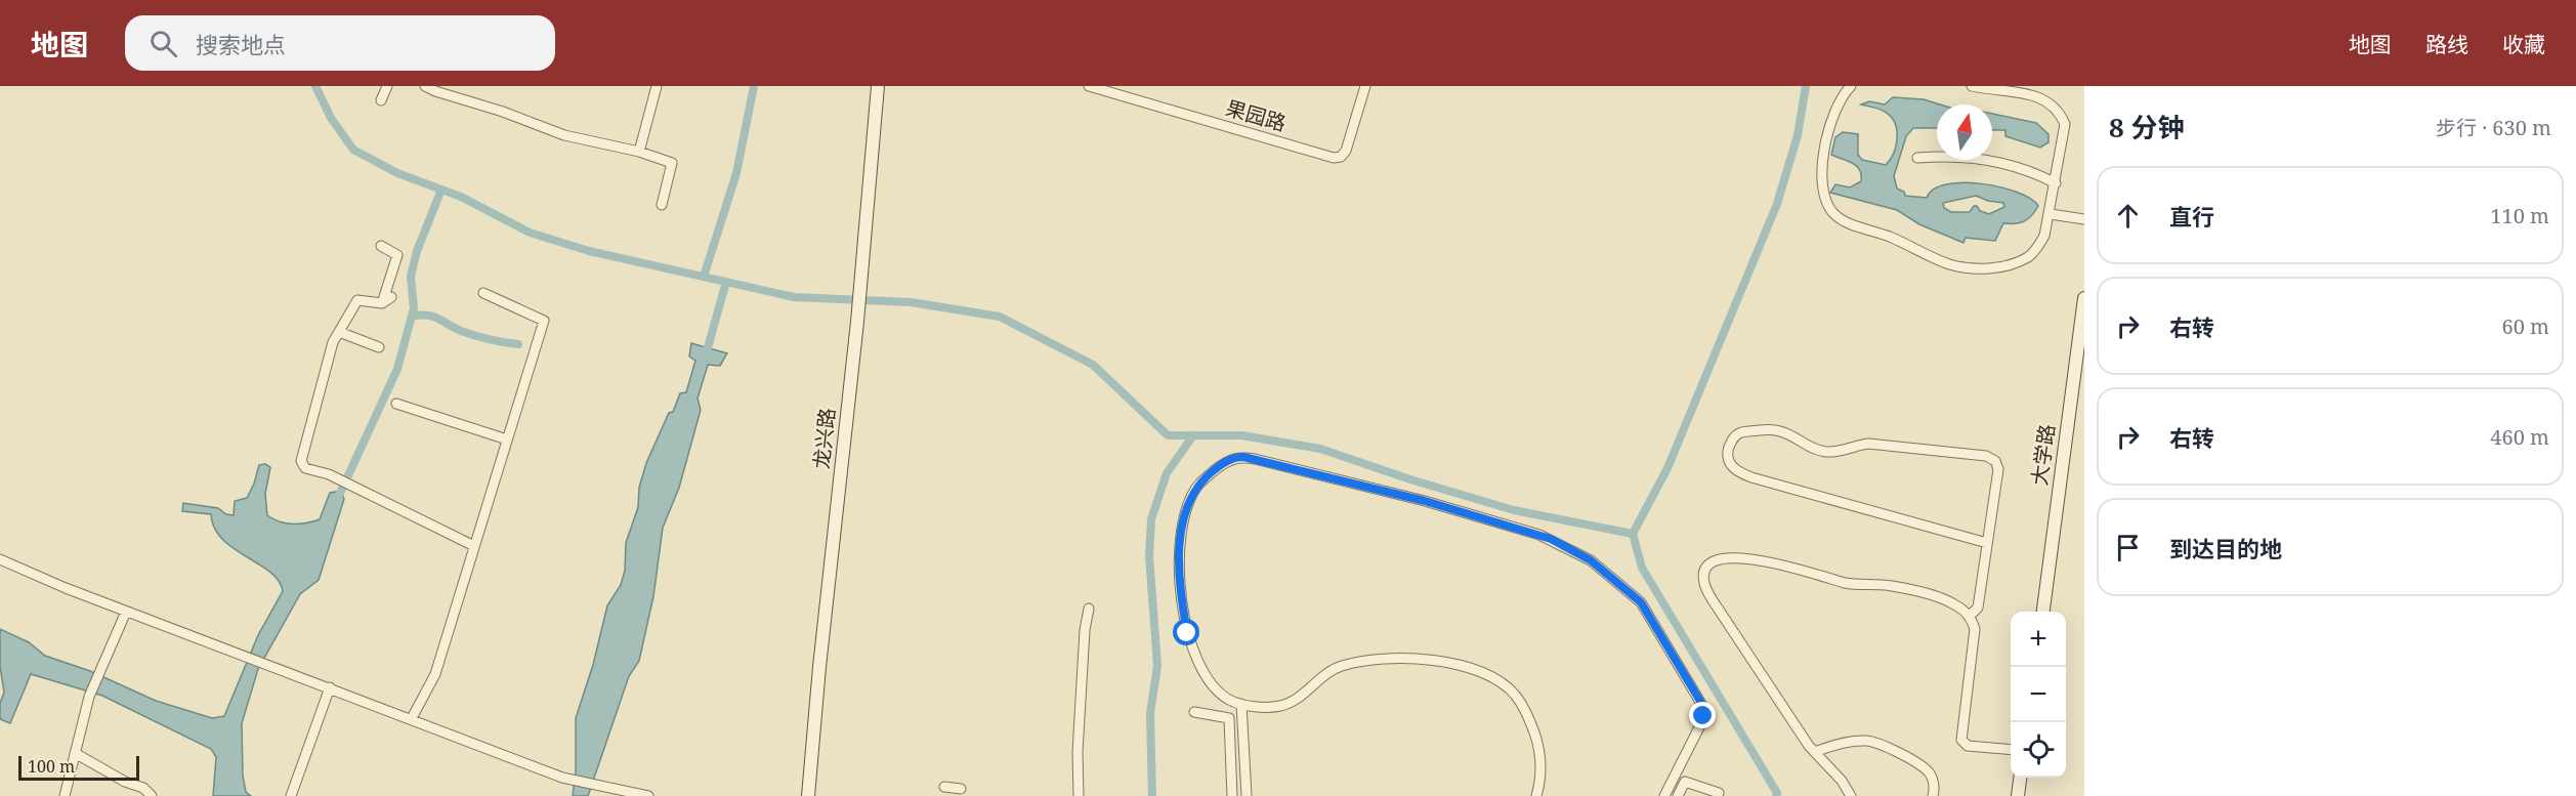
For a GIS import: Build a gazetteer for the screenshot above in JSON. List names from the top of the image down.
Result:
{
  "streets": {
    "street": ["果园路", "龙兴路", "大学路"]
  },
  "scale_bar": "100 m",
  "north": "top",
  "page": {
    "header": "地图",
    "search": "搜索地点",
    "nav": ["地图", "路线", "收藏"],
    "heading": ["8 分钟", "步行 · 630 m"],
    "list": [
      ["直行", "110 m"],
      ["右转", "60 m"],
      ["右转", "460 m"],
      "到达目的地"
    ],
    "map_buttons": ["+", "−"],
    "scale": "100 m"
  }
}
